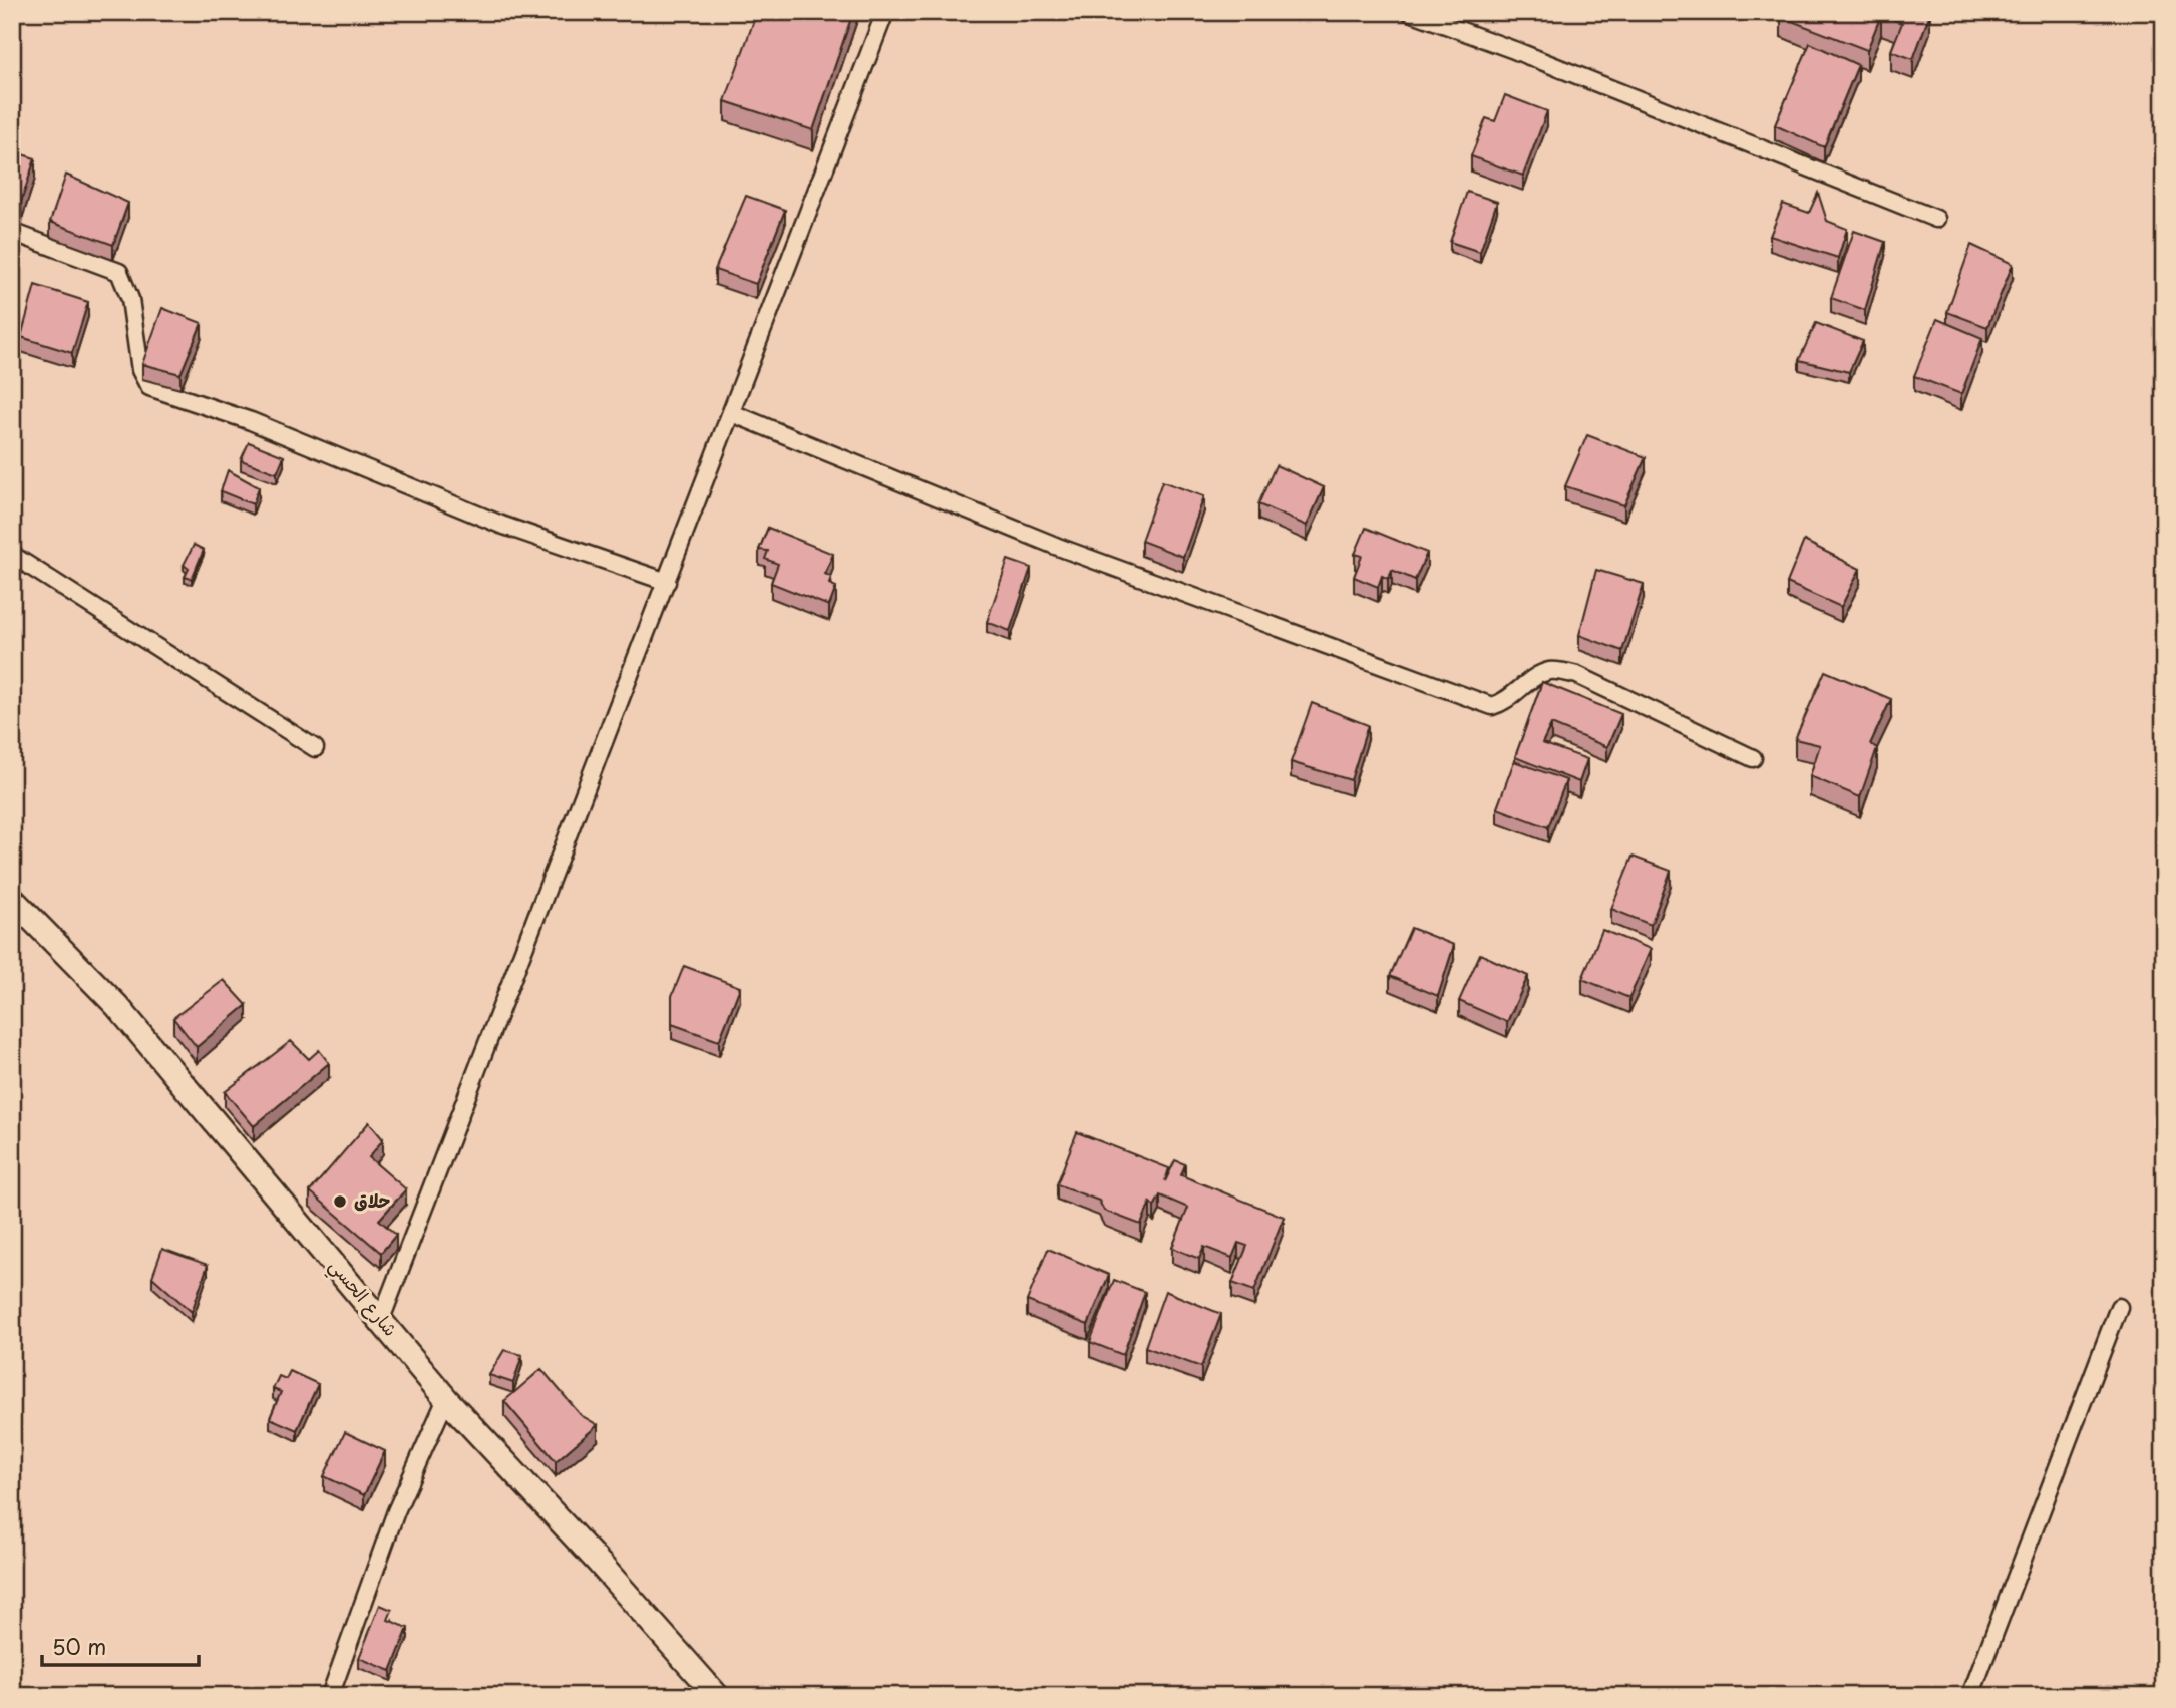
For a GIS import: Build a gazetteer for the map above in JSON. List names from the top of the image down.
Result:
{
  "streets": {
    "street": ["شارع الحسي"]
  },
  "places": ["حلاق"],
  "scale_bar": "50 m"
}
